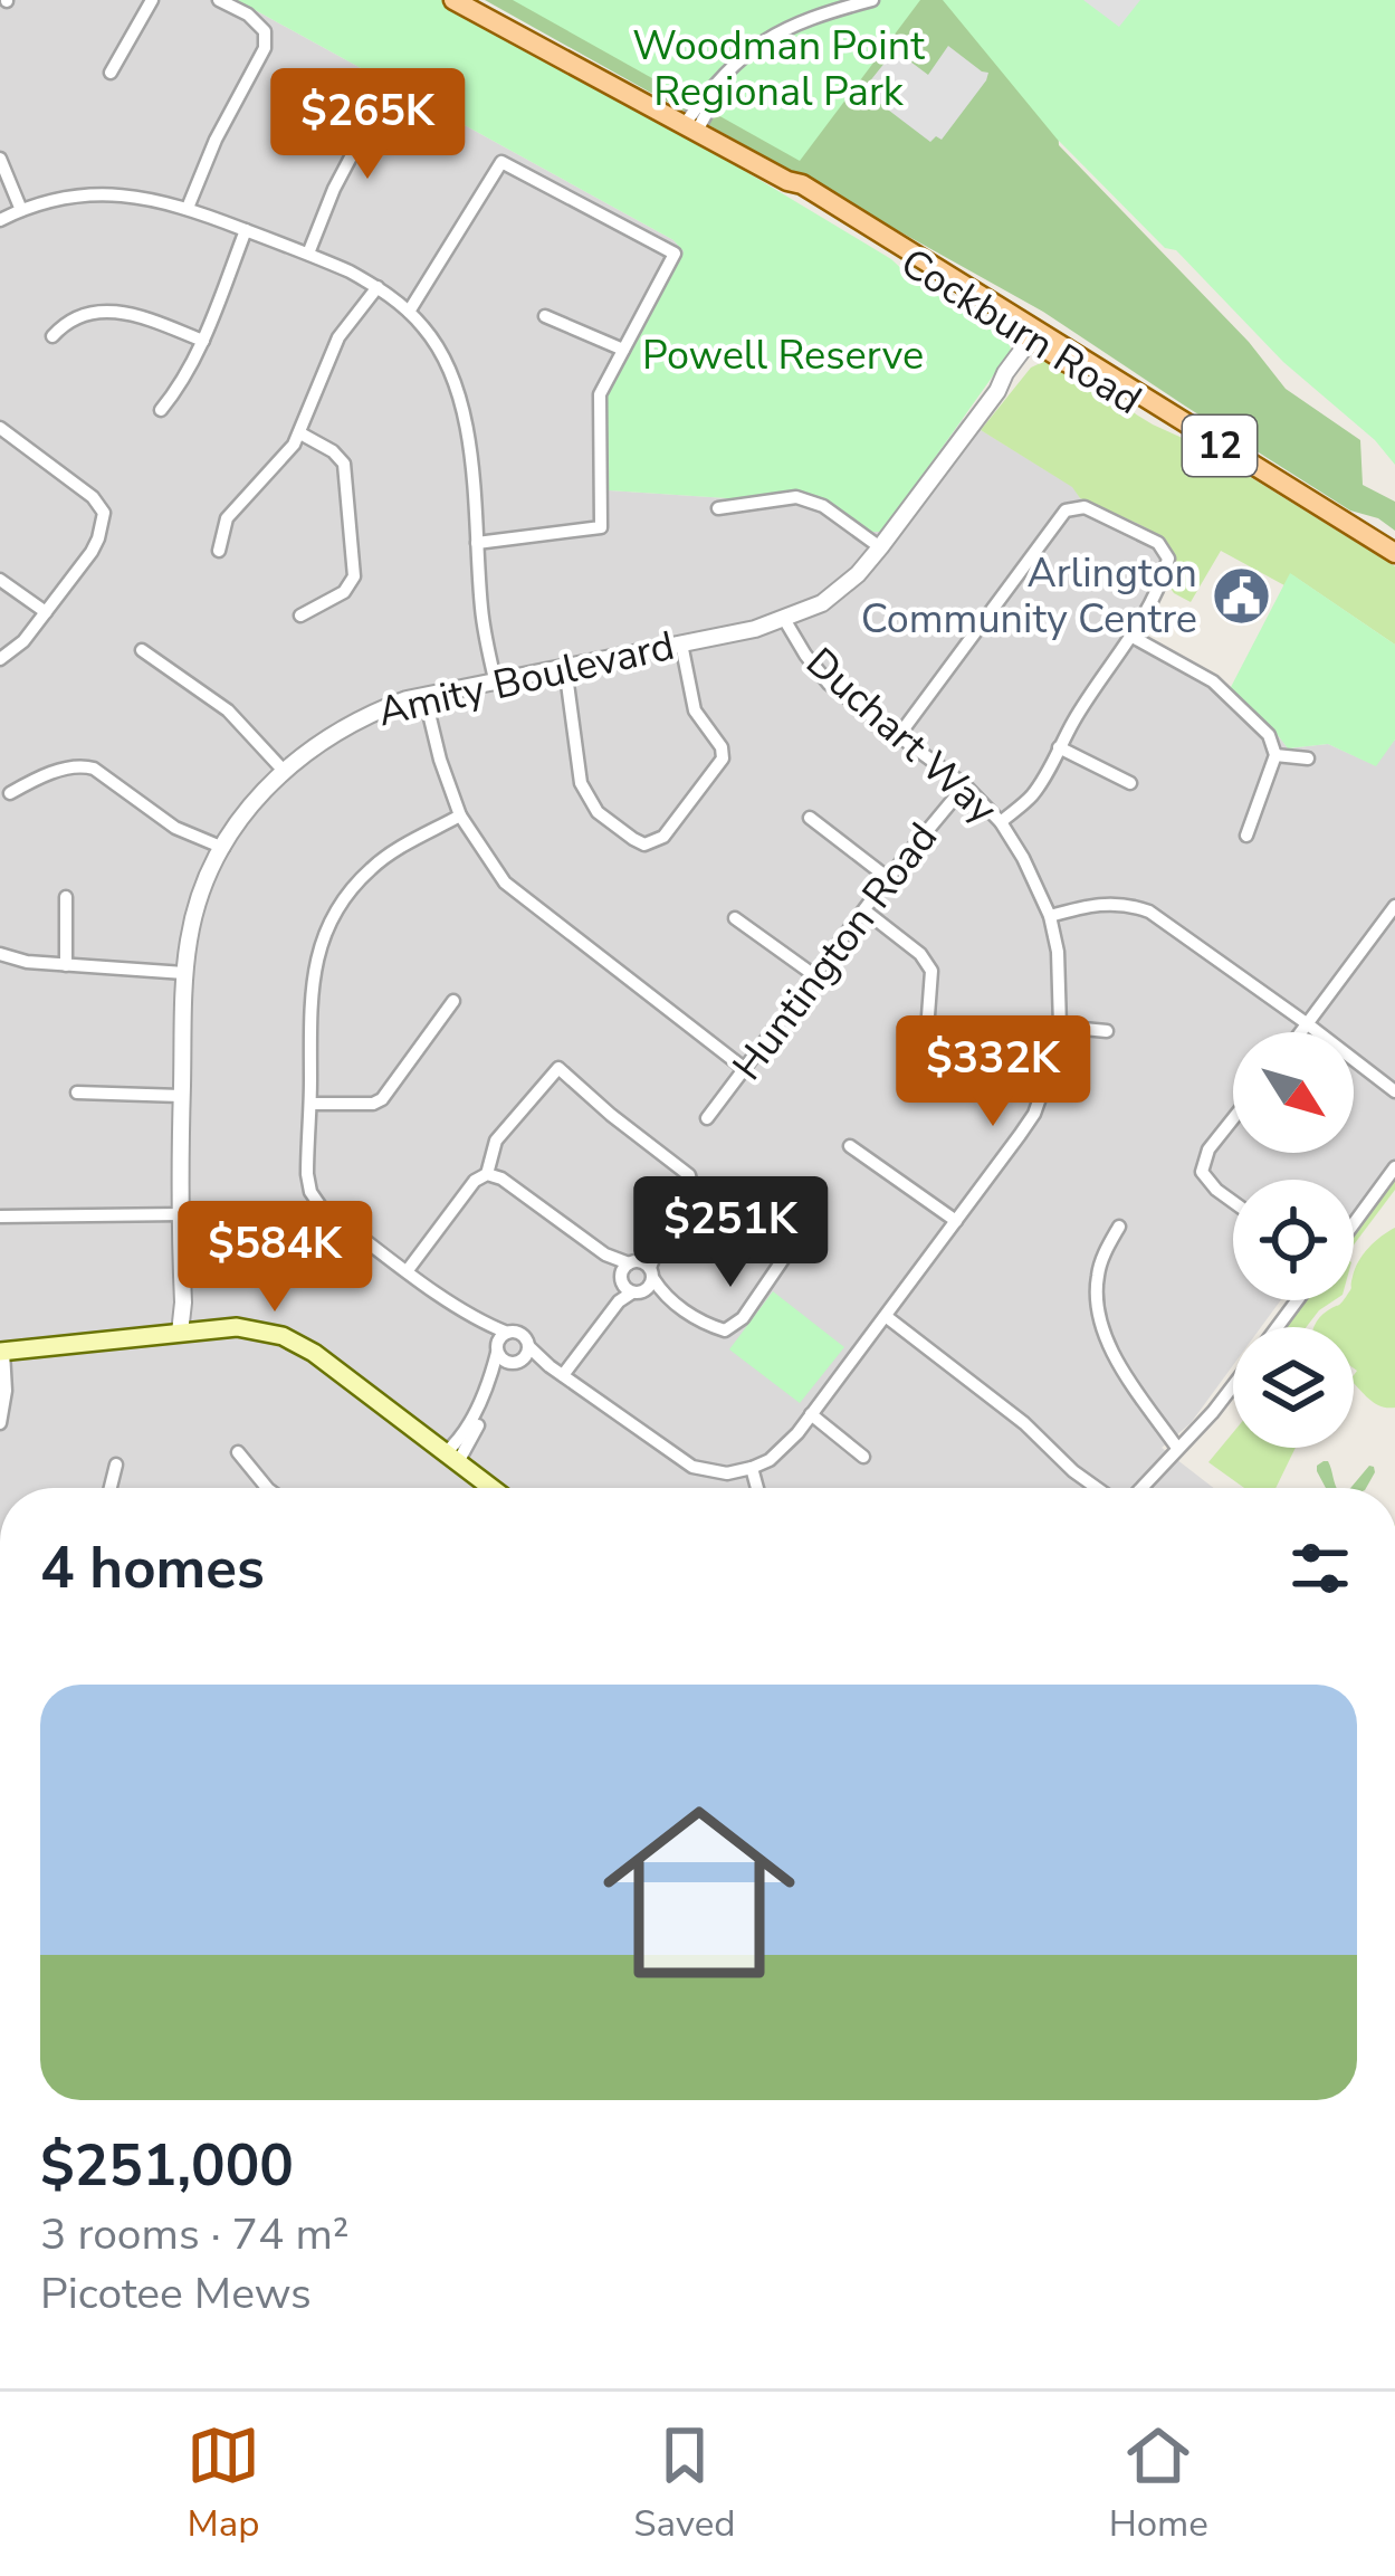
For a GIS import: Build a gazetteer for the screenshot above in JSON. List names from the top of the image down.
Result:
{
  "streets": {
    "main road": ["Cockburn Road", "12"],
    "street": ["Amity Boulevard", "Duchart Way", "Huntington Road"]
  },
  "crossings": [
    ["Cockburn Road", "Amity Boulevard"],
    ["Amity Boulevard", "Duchart Way"],
    ["Duchart Way", "Huntington Road"]
  ],
  "parks": ["Woodman Point Regional Park", "Powell Reserve"],
  "places": {
    "public building": ["Arlington Community Centre"]
  },
  "north": "bottom right",
  "page": {
    "price": [
      "$265K",
      "$332K",
      "$251K",
      "$584K"
    ],
    "heading": "4 homes",
    "list": [
      {
        "name": "$251,000",
        "note": "3 rooms · 74 m² · Picotee Mews"
      }
    ],
    "tabs": ["Map", "Saved", "Home"]
  }
}
